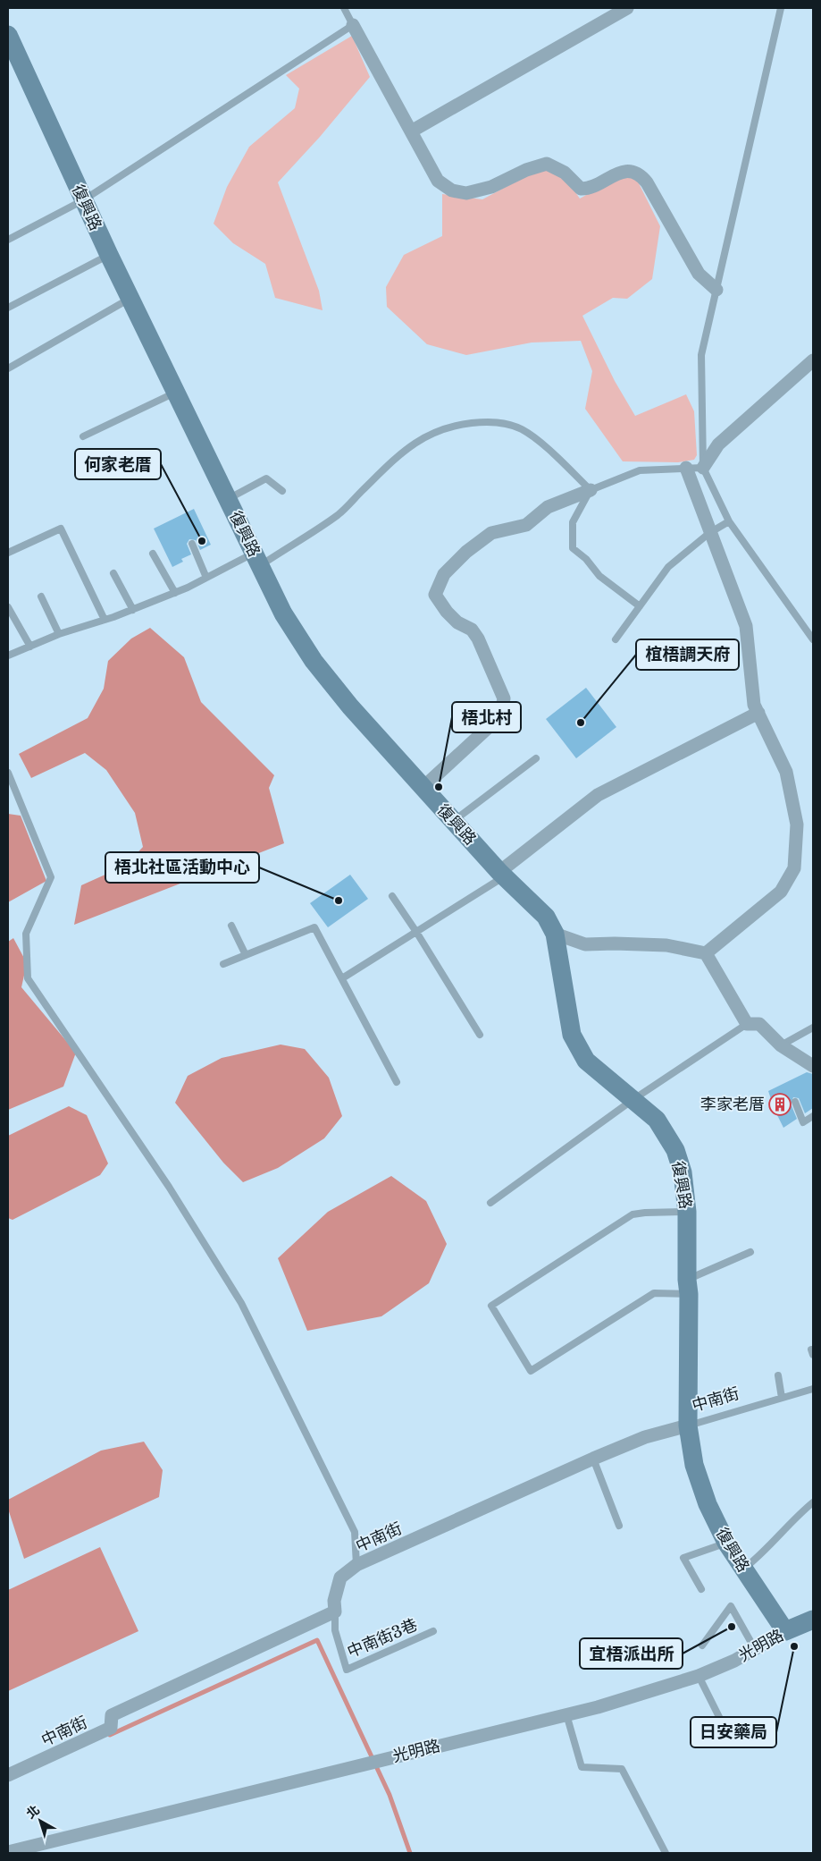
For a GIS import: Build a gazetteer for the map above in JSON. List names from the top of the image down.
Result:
{
  "streets": {
    "street": ["復興路", "中南街", "光明路"],
    "lane": ["中南街3巷"]
  },
  "crossings": [
    ["復興路", "中南街"],
    ["復興路", "光明路"],
    ["中南街", "中南街3巷"]
  ],
  "places": {
    "other": [
      "何家老厝",
      "椬梧調天府",
      "梧北村",
      "梧北社區活動中心",
      "宜梧派出所",
      "日安藥局"
    ],
    "building": ["李家老厝"]
  },
  "north": "top left"
}
